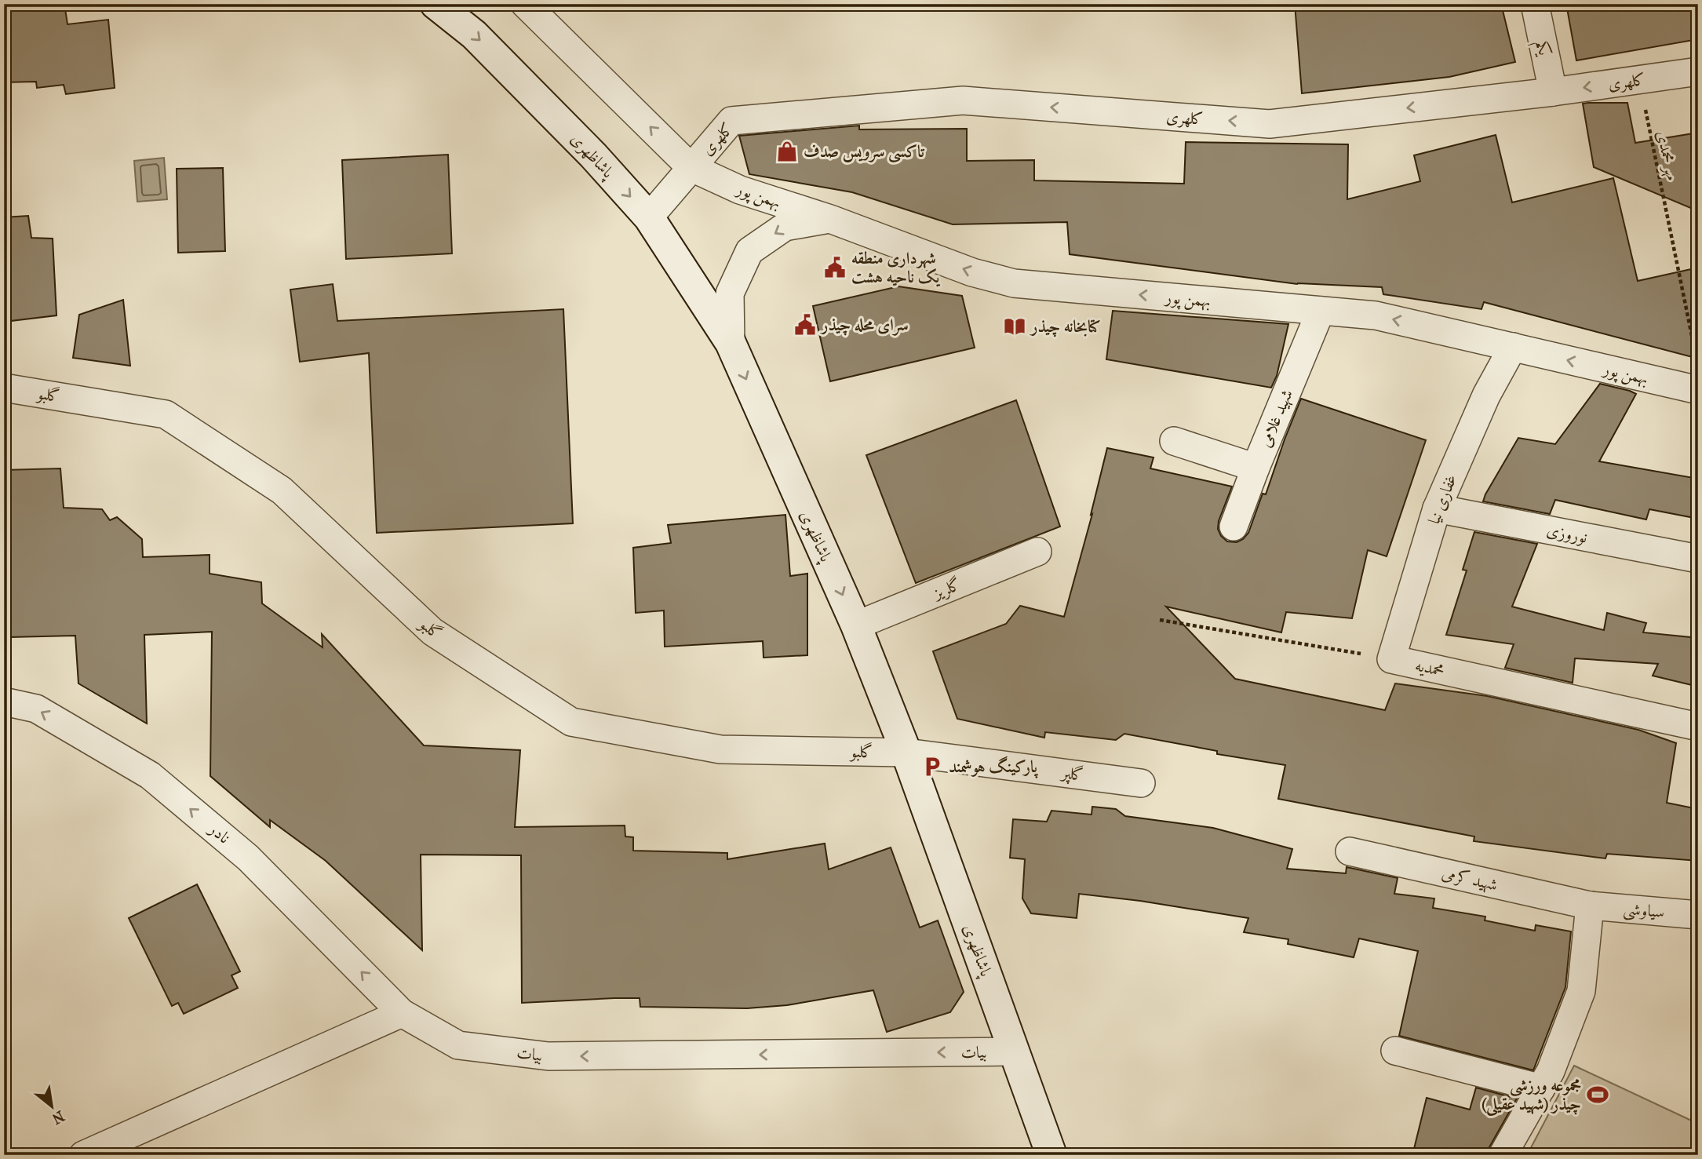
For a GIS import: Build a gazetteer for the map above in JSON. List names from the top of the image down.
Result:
{
  "streets": {
    "main road": ["پاشاظهری"],
    "street": [
      "یکم",
      "کلهری",
      "بهمن پور",
      "گلبو",
      "شهید غلامی",
      "غفاری نیا",
      "نوروزی",
      "گلریز",
      "محمدیه",
      "گلپر",
      "نادر",
      "شهید کرمی",
      "سیاوشی",
      "بیات"
    ],
    "path": ["مهر محمدی"]
  },
  "crossings": [
    ["یکم", "کلهری"],
    ["کلهری", "پاشاظهری"],
    ["کلهری", "مهر محمدی"],
    ["کلهری", "بهمن پور"],
    ["پاشاظهری", "گلبو"],
    ["پاشاظهری", "گلریز"],
    ["پاشاظهری", "گلپر"],
    ["پاشاظهری", "بیات"],
    ["بهمن پور", "شهید غلامی"],
    ["بهمن پور", "غفاری نیا"],
    ["گلبو", "گلپر"],
    ["غفاری نیا", "نوروزی"],
    ["غفاری نیا", "محمدیه"],
    ["نادر", "بیات"],
    ["شهید کرمی", "سیاوشی"]
  ],
  "one_way": [
    "کلهری",
    "پاشاظهری",
    "بهمن پور",
    "نادر",
    "بیات"
  ],
  "places": {
    "shop": ["تاکسی سرویس صدف"],
    "public building": ["شهرداری منطقه یک ناحیه هشت", "سرای محله چیذر"],
    "library": ["کتابخانه چیذر"],
    "parking": ["پارکینگ هوشمند"],
    "sports": ["مجموعه ورزشی چیذر (شهید عقیلی)"]
  },
  "north": "bottom right"
}
